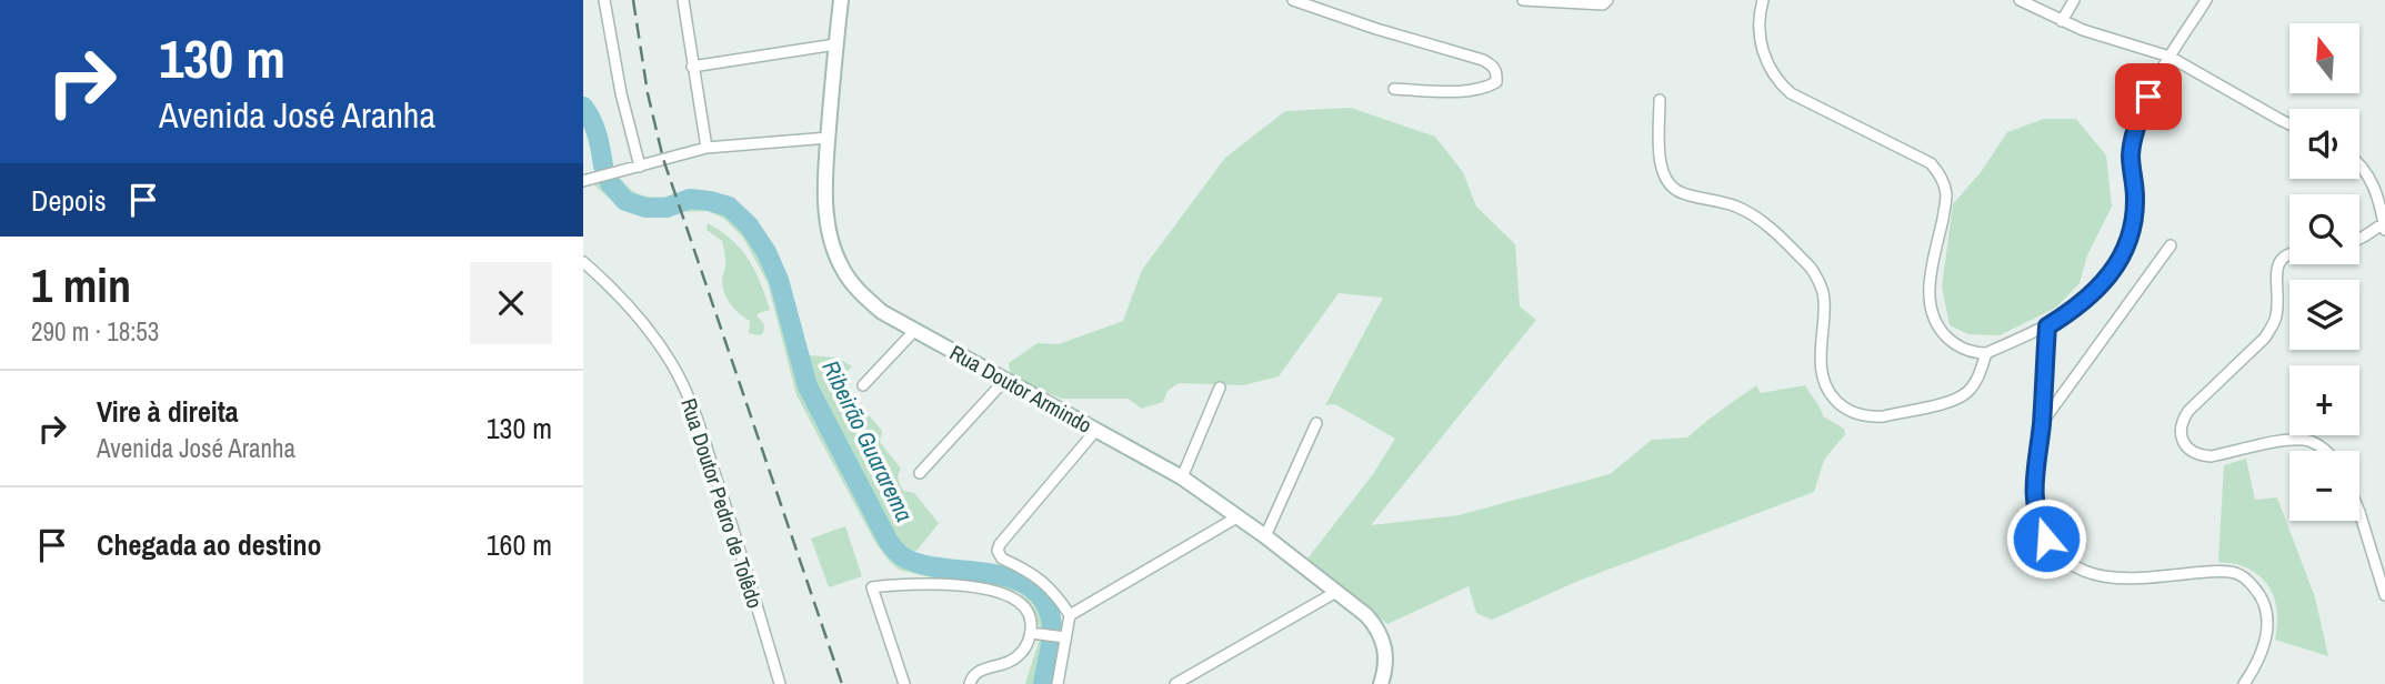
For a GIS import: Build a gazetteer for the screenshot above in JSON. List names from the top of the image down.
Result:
{
  "streets": {
    "street": ["Rua Doutor Armindo", "Rua Doutor Pedro de Tolêdo"]
  },
  "water": ["Ribeirão Guararema"],
  "north": "top",
  "page": {
    "turn": ["130 m", "Avenida José Aranha"],
    "map_buttons": ["+", "−"],
    "then": "Depois",
    "heading": ["1 min", "290 m · 18:53"],
    "list": [
      {
        "name": "Vire à direita",
        "note": "Avenida José Aranha",
        "value": "130 m"
      },
      {
        "name": "Chegada ao destino",
        "value": "160 m"
      }
    ]
  }
}
